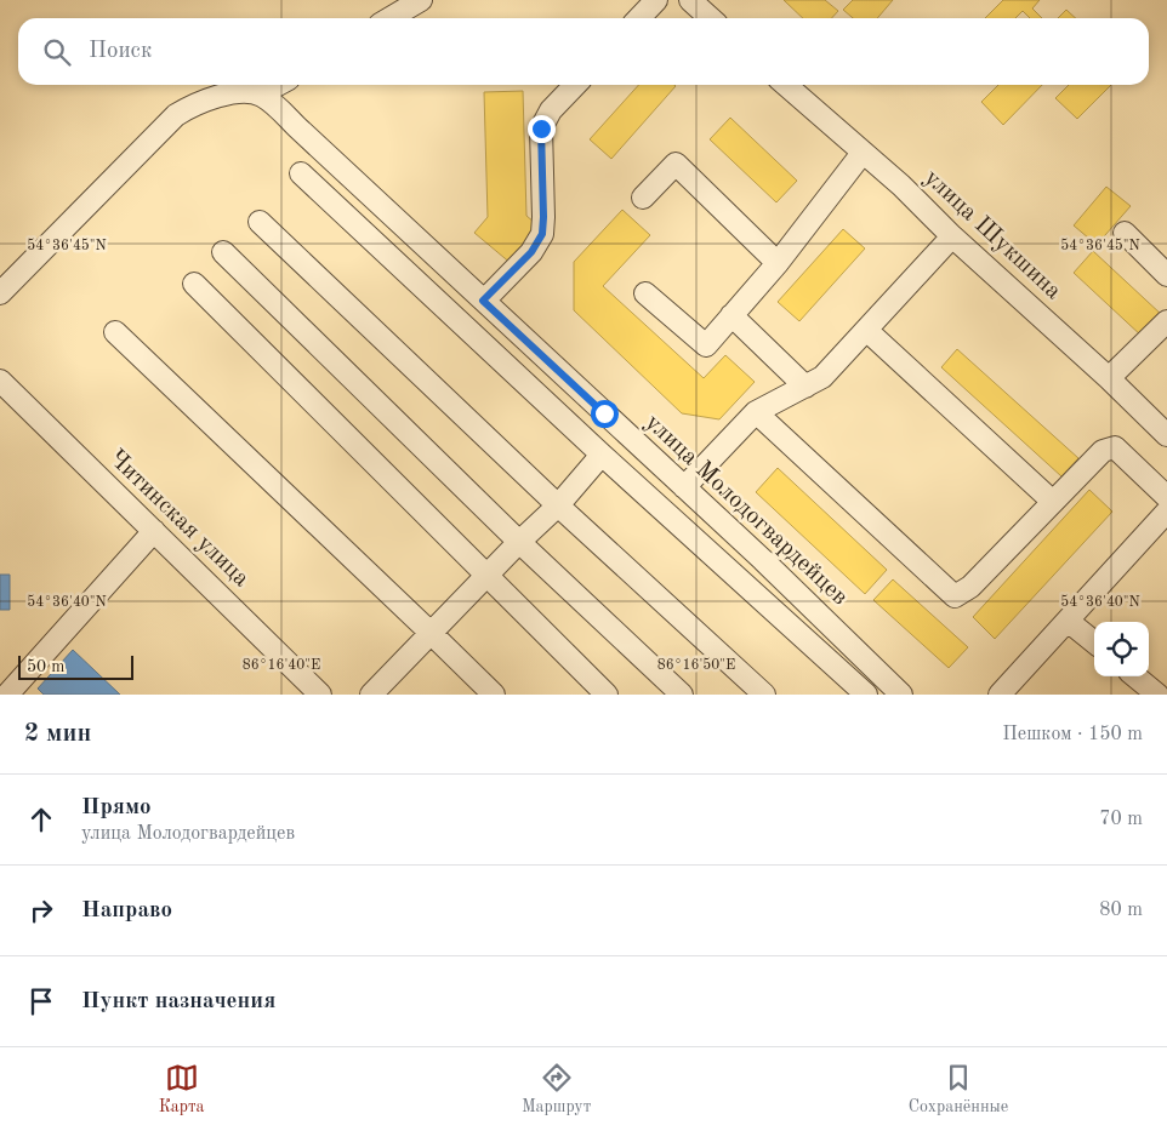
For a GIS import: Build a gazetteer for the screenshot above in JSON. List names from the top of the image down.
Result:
{
  "streets": {
    "street": ["улица Шукшина", "улица Молодогвардейцев", "Читинская улица"]
  },
  "scale_bar": "50 m",
  "page": {
    "search": "Поиск",
    "scale": "50 m",
    "heading": ["2 мин", "Пешком · 150 m"],
    "list": [
      ["Прямо", "улица Молодогвардейцев", "70 m"],
      ["Направо", "80 m"],
      "Пункт назначения"
    ],
    "nav": ["Карта", "Маршрут", "Сохранённые"]
  },
  "coordinates": [
    "54°36'45\"N",
    "54°36'40\"N",
    "86°16'40\"E",
    "86°16'50\"E"
  ]
}
